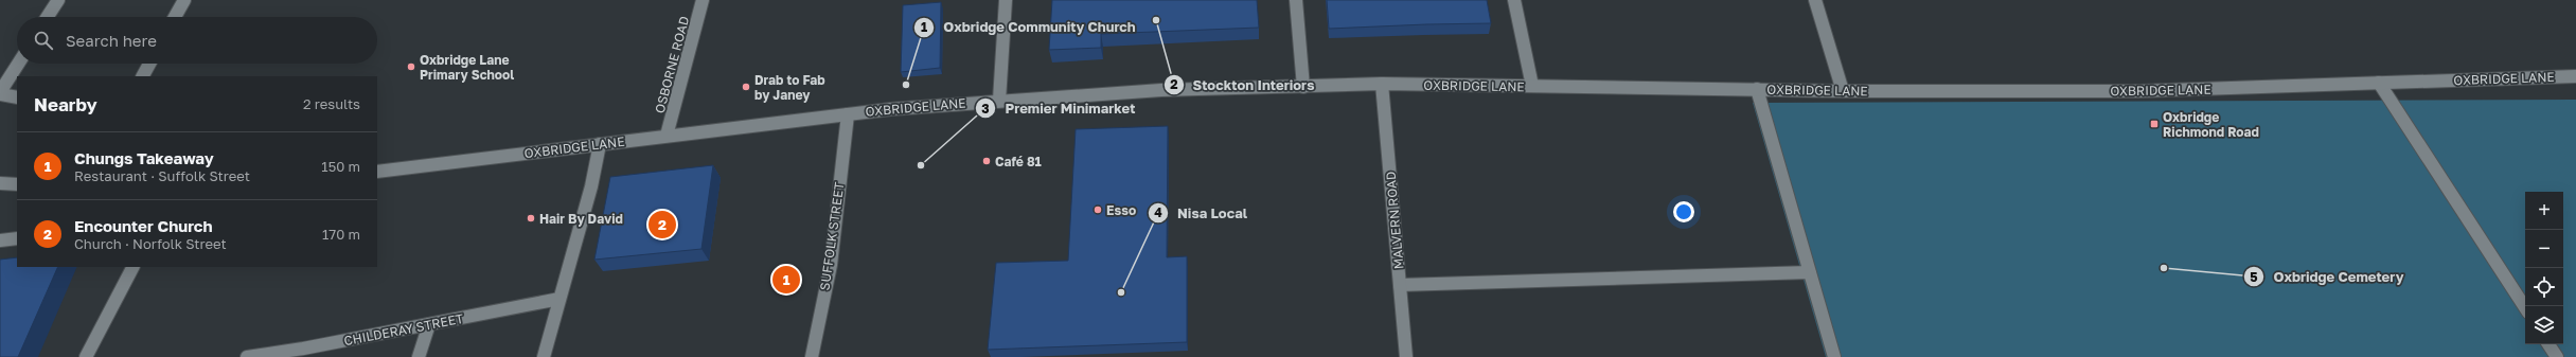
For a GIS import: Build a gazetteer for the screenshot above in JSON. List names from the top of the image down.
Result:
{
  "streets": {
    "street": [
      "OSBORNE ROAD",
      "OXBRIDGE LANE",
      "MALVERN ROAD",
      "SUFFOLK STREET",
      "CHILDERAY STREET"
    ]
  },
  "crossings": [
    ["OSBORNE ROAD", "OXBRIDGE LANE"],
    ["OXBRIDGE LANE", "MALVERN ROAD"],
    ["OXBRIDGE LANE", "SUFFOLK STREET"]
  ],
  "places": {
    "other": [
      "Stockton Interiors",
      "Oxbridge Lane Primary School",
      "Oxbridge Community Church",
      "Drab to Fab by Janey",
      "Café 81",
      "Premier Minimarket",
      "Esso",
      "Hair By David",
      "Oxbridge Cemetery",
      "Nisa Local"
    ],
    "transit": ["Oxbridge Richmond Road"]
  },
  "page": {
    "search": "Search here",
    "heading": ["Nearby", "2 results"],
    "list": [
      {
        "mark": "1",
        "name": "Chungs Takeaway",
        "note": "Restaurant · Suffolk Street",
        "value": "150 m"
      },
      {
        "mark": "2",
        "name": "Encounter Church",
        "note": "Church · Norfolk Street",
        "value": "170 m"
      }
    ],
    "map_buttons": ["+", "−"],
    "pins": ["2", "1"]
  }
}
